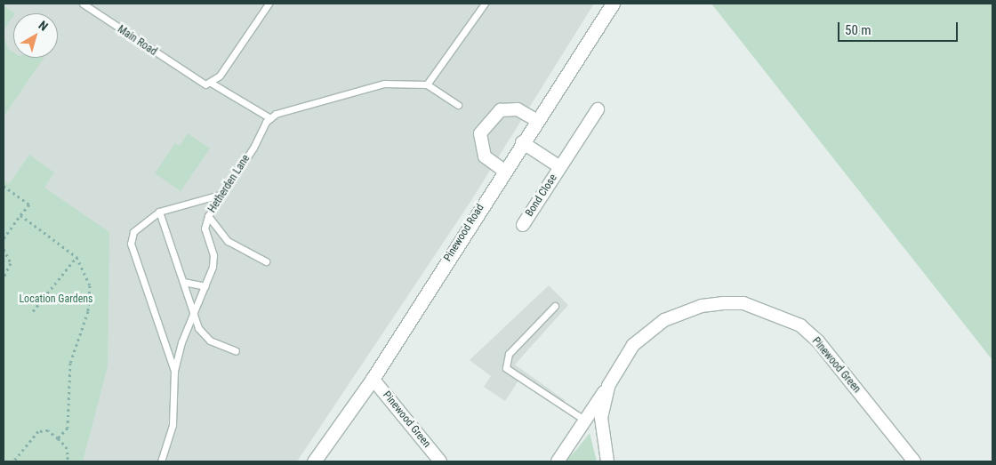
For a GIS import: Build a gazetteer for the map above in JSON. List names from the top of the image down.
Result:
{
  "streets": {
    "street": ["Bond Close", "Pinewood Road", "Pinewood Green"],
    "lane": ["Main Road", "Hetherden Lane"]
  },
  "crossings": [
    ["Main Road", "Hetherden Lane"],
    ["Bond Close", "Pinewood Road"],
    ["Pinewood Road", "Pinewood Green"]
  ],
  "parks": ["Location Gardens"],
  "scale_bar": "50 m",
  "north": "top right"
}
